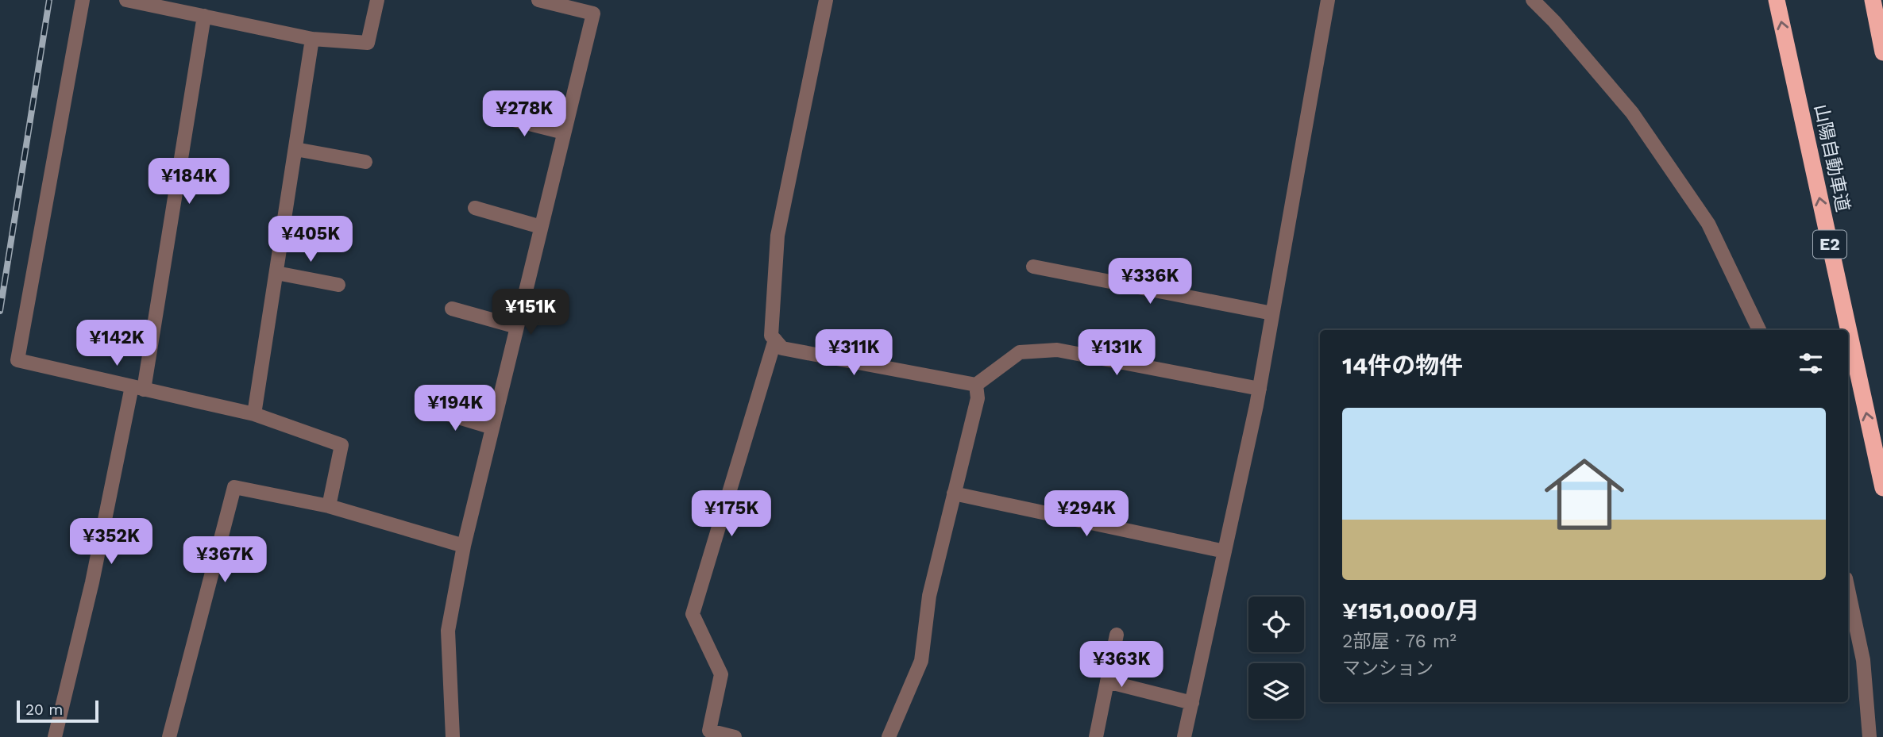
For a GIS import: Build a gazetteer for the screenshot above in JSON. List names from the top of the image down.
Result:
{
  "streets": {
    "highway": ["山陽自動車道", "E2"]
  },
  "one_way": ["山陽自動車道"],
  "scale_bar": "20 m",
  "page": {
    "price": [
      "¥278K",
      "¥184K",
      "¥405K",
      "¥336K",
      "¥151K",
      "¥142K",
      "¥311K",
      "¥131K",
      "¥194K",
      "¥175K",
      "¥294K",
      "¥352K",
      "¥367K",
      "¥363K"
    ],
    "heading": "14件の物件",
    "list": [
      {
        "name": "¥151,000/月",
        "note": "2部屋 · 76 m² · マンション"
      }
    ],
    "scale": "20 m"
  }
}
